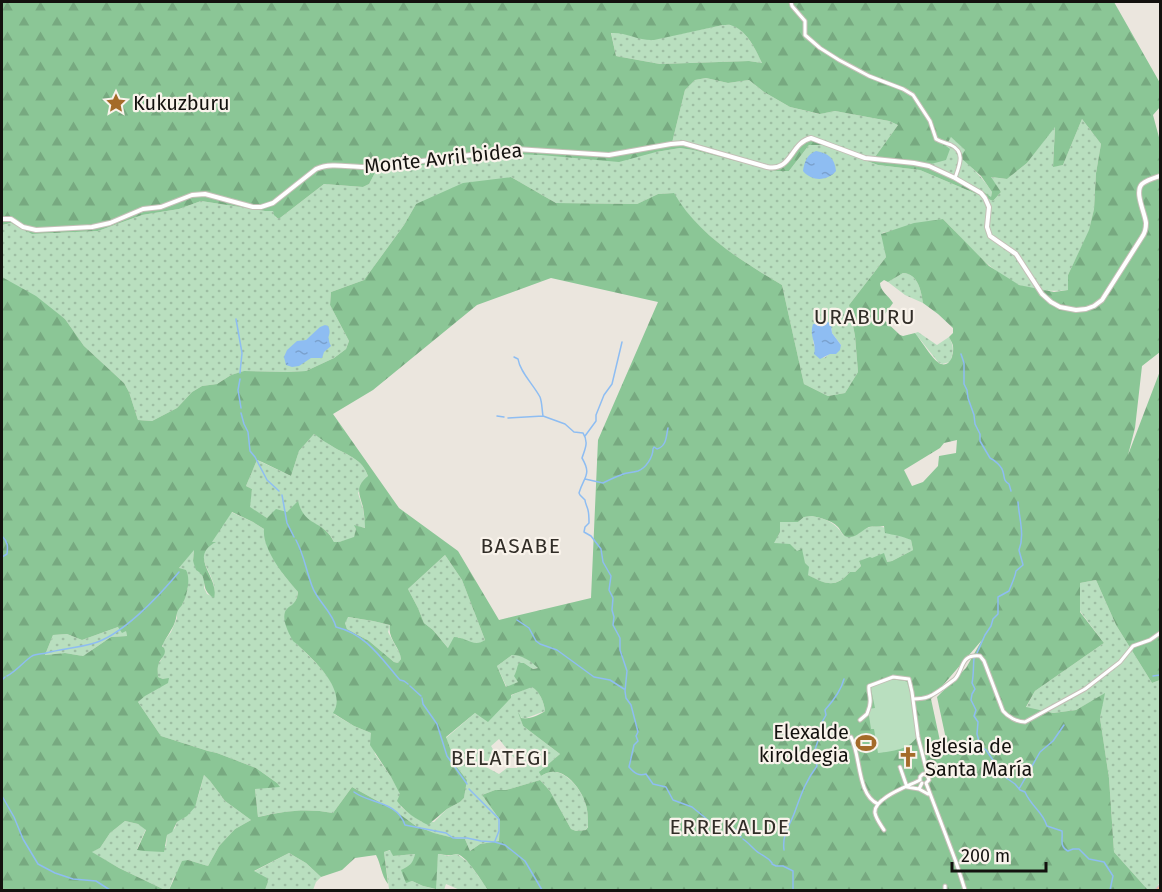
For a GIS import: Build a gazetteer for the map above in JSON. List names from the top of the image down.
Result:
{
  "streets": {
    "street": ["Monte Avril bidea"]
  },
  "districts": [
    "URABURU",
    "BASABE",
    "BELATEGI",
    "ERREKALDE"
  ],
  "places": {
    "place": ["Kukuzburu"],
    "sports": ["Elexalde kiroldegia"],
    "church": ["Iglesia de Santa María"]
  },
  "scale_bar": "200 m"
}
